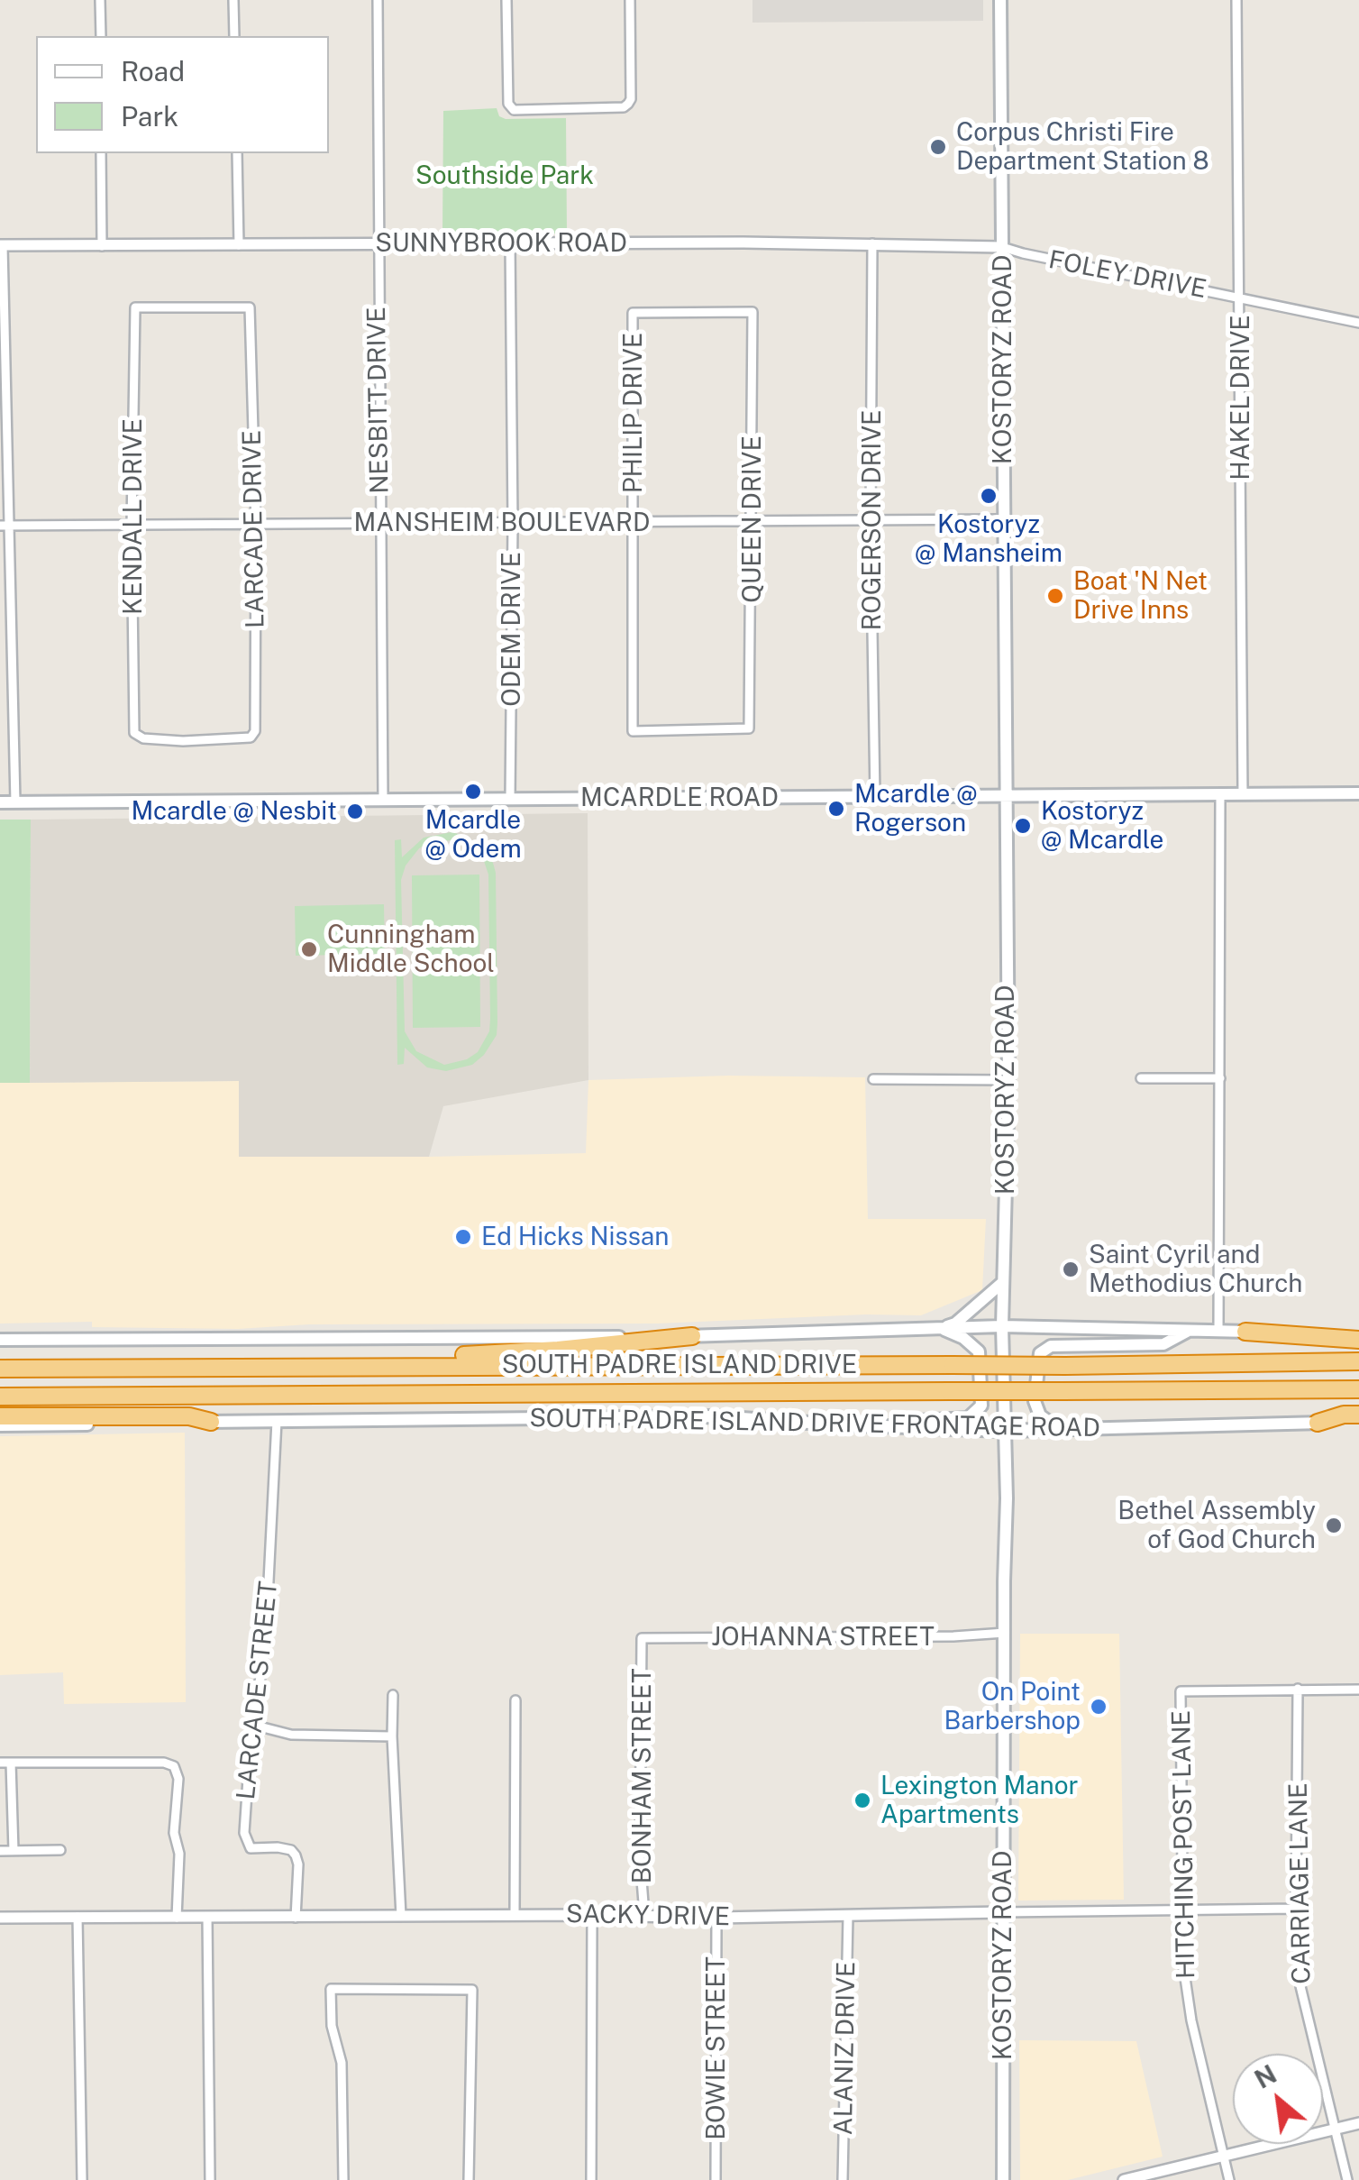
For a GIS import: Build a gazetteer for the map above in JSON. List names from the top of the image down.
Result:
{
  "streets": {
    "highway": ["SOUTH PADRE ISLAND DRIVE"],
    "main road": ["KOSTORYZ ROAD", "MCARDLE ROAD", "SOUTH PADRE ISLAND DRIVE FRONTAGE ROAD"],
    "street": [
      "SUNNYBROOK ROAD",
      "FOLEY DRIVE",
      "HAKEL DRIVE",
      "NESBITT DRIVE",
      "PHILIP DRIVE",
      "KENDALL DRIVE",
      "QUEEN DRIVE",
      "ROGERSON DRIVE",
      "MANSHEIM BOULEVARD",
      "LARCADE DRIVE",
      "ODEM DRIVE",
      "JOHANNA STREET",
      "LARCADE STREET",
      "BONHAM STREET",
      "HITCHING POST LANE",
      "CARRIAGE LANE",
      "SACKY DRIVE",
      "BOWIE STREET",
      "ALANIZ DRIVE"
    ]
  },
  "crossings": [
    ["SUNNYBROOK ROAD", "FOLEY DRIVE"],
    ["SUNNYBROOK ROAD", "KOSTORYZ ROAD"],
    ["SUNNYBROOK ROAD", "NESBITT DRIVE"],
    ["SUNNYBROOK ROAD", "ROGERSON DRIVE"],
    ["SUNNYBROOK ROAD", "ODEM DRIVE"],
    ["FOLEY DRIVE", "KOSTORYZ ROAD"],
    ["FOLEY DRIVE", "HAKEL DRIVE"],
    ["KOSTORYZ ROAD", "MANSHEIM BOULEVARD"],
    ["KOSTORYZ ROAD", "MCARDLE ROAD"],
    ["KOSTORYZ ROAD", "SOUTH PADRE ISLAND DRIVE FRONTAGE ROAD"],
    ["KOSTORYZ ROAD", "JOHANNA STREET"],
    ["KOSTORYZ ROAD", "SACKY DRIVE"],
    ["HAKEL DRIVE", "MCARDLE ROAD"],
    ["NESBITT DRIVE", "MANSHEIM BOULEVARD"],
    ["NESBITT DRIVE", "MCARDLE ROAD"],
    ["PHILIP DRIVE", "QUEEN DRIVE"],
    ["PHILIP DRIVE", "MANSHEIM BOULEVARD"],
    ["KENDALL DRIVE", "MANSHEIM BOULEVARD"],
    ["KENDALL DRIVE", "LARCADE DRIVE"],
    ["QUEEN DRIVE", "MANSHEIM BOULEVARD"],
    ["ROGERSON DRIVE", "MANSHEIM BOULEVARD"],
    ["ROGERSON DRIVE", "MCARDLE ROAD"],
    ["MANSHEIM BOULEVARD", "LARCADE DRIVE"],
    ["MANSHEIM BOULEVARD", "ODEM DRIVE"],
    ["ODEM DRIVE", "MCARDLE ROAD"],
    ["SOUTH PADRE ISLAND DRIVE FRONTAGE ROAD", "LARCADE STREET"],
    ["JOHANNA STREET", "BONHAM STREET"],
    ["LARCADE STREET", "SACKY DRIVE"],
    ["BONHAM STREET", "SACKY DRIVE"],
    ["HITCHING POST LANE", "CARRIAGE LANE"],
    ["HITCHING POST LANE", "SACKY DRIVE"],
    ["CARRIAGE LANE", "SACKY DRIVE"],
    ["SACKY DRIVE", "BOWIE STREET"],
    ["SACKY DRIVE", "ALANIZ DRIVE"]
  ],
  "parks": ["Southside Park"],
  "places": [
    "Corpus Christi Fire Department Station 8",
    "Kostoryz @ Mansheim",
    "Boat 'N Net Drive Inns",
    "Mcardle @ Odem",
    "Mcardle @ Rogerson",
    "Mcardle @ Nesbit",
    "Kostoryz @ Mcardle",
    "Cunningham Middle School",
    "Ed Hicks Nissan",
    "Saint Cyril and Methodius Church",
    "Bethel Assembly of God Church",
    "On Point Barbershop",
    "Lexington Manor Apartments"
  ],
  "legend": ["Road", "Park"],
  "north": "top left"
}
